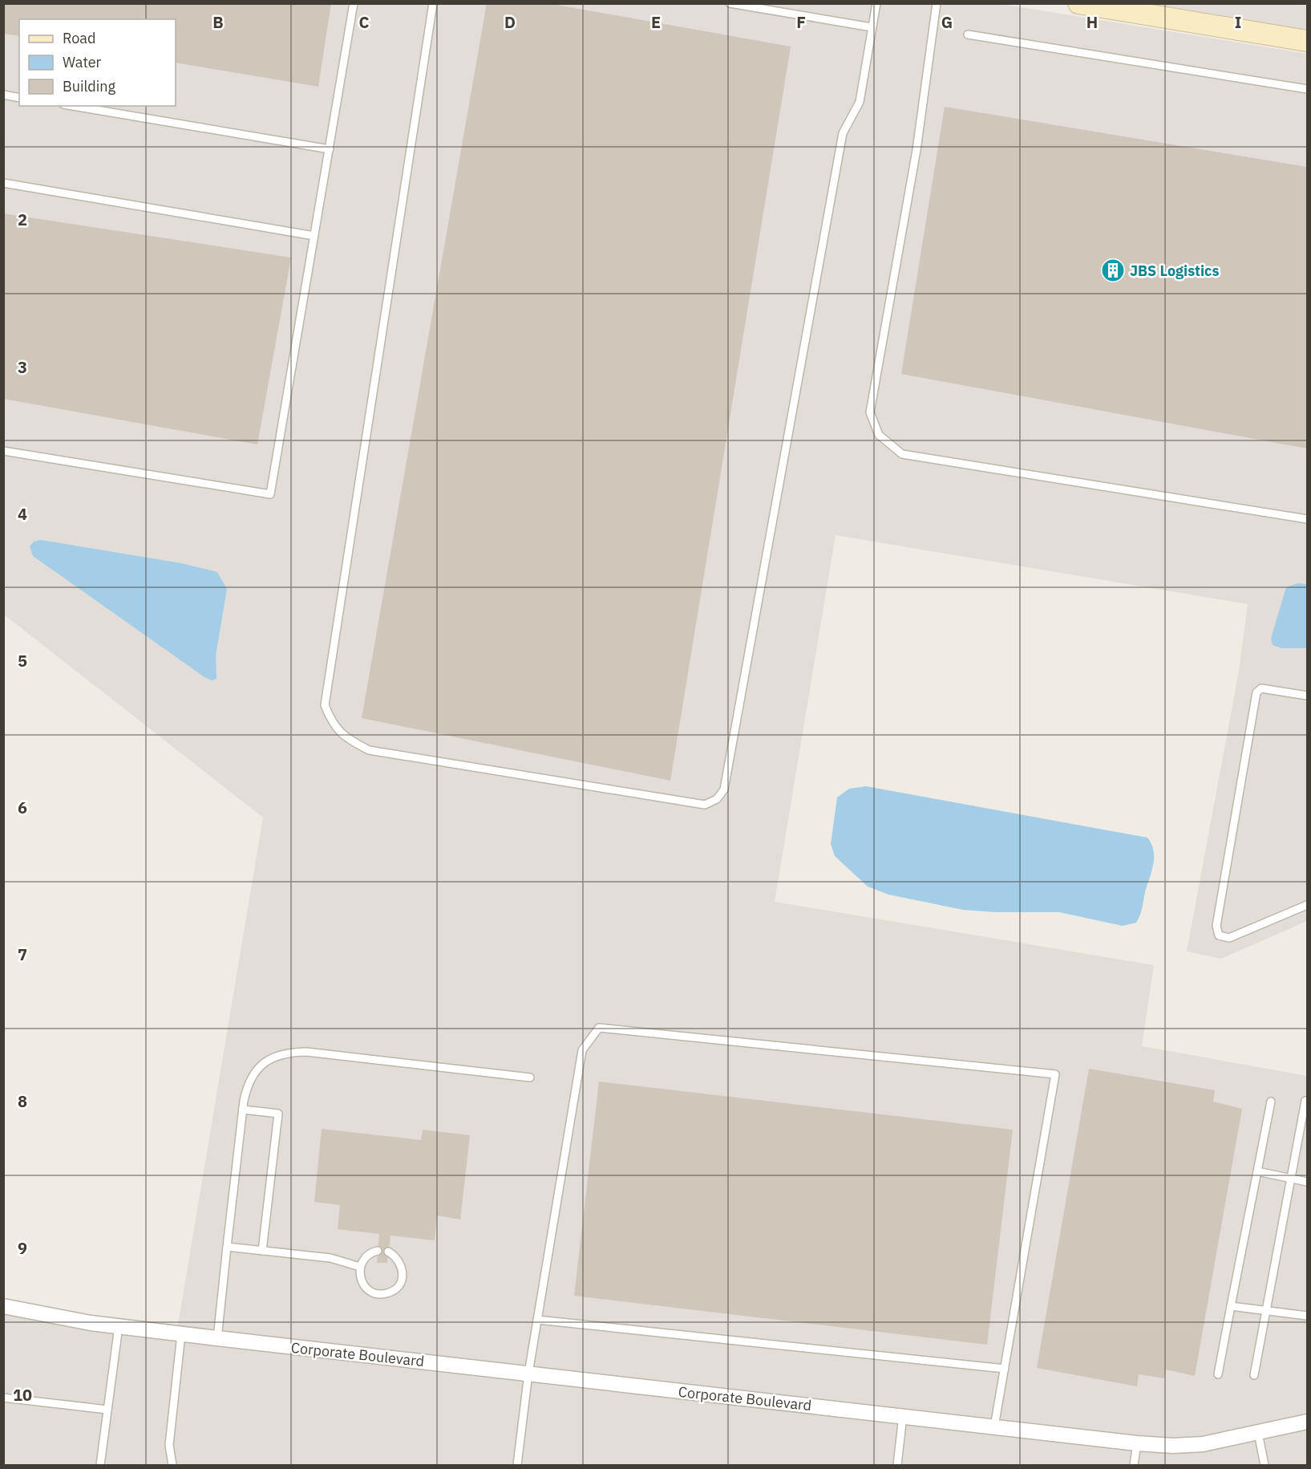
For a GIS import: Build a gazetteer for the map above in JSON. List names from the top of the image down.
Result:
{
  "streets": {
    "street": ["Corporate Boulevard"]
  },
  "places": {
    "building": ["JBS Logistics"]
  },
  "legend": ["Road", "Water", "Building"],
  "grid": {
    "columns": [
      "B",
      "C",
      "D",
      "E",
      "F",
      "G",
      "H",
      "I"
    ],
    "rows": [
      "2",
      "3",
      "4",
      "5",
      "6",
      "7",
      "8",
      "9",
      "10"
    ]
  }
}
